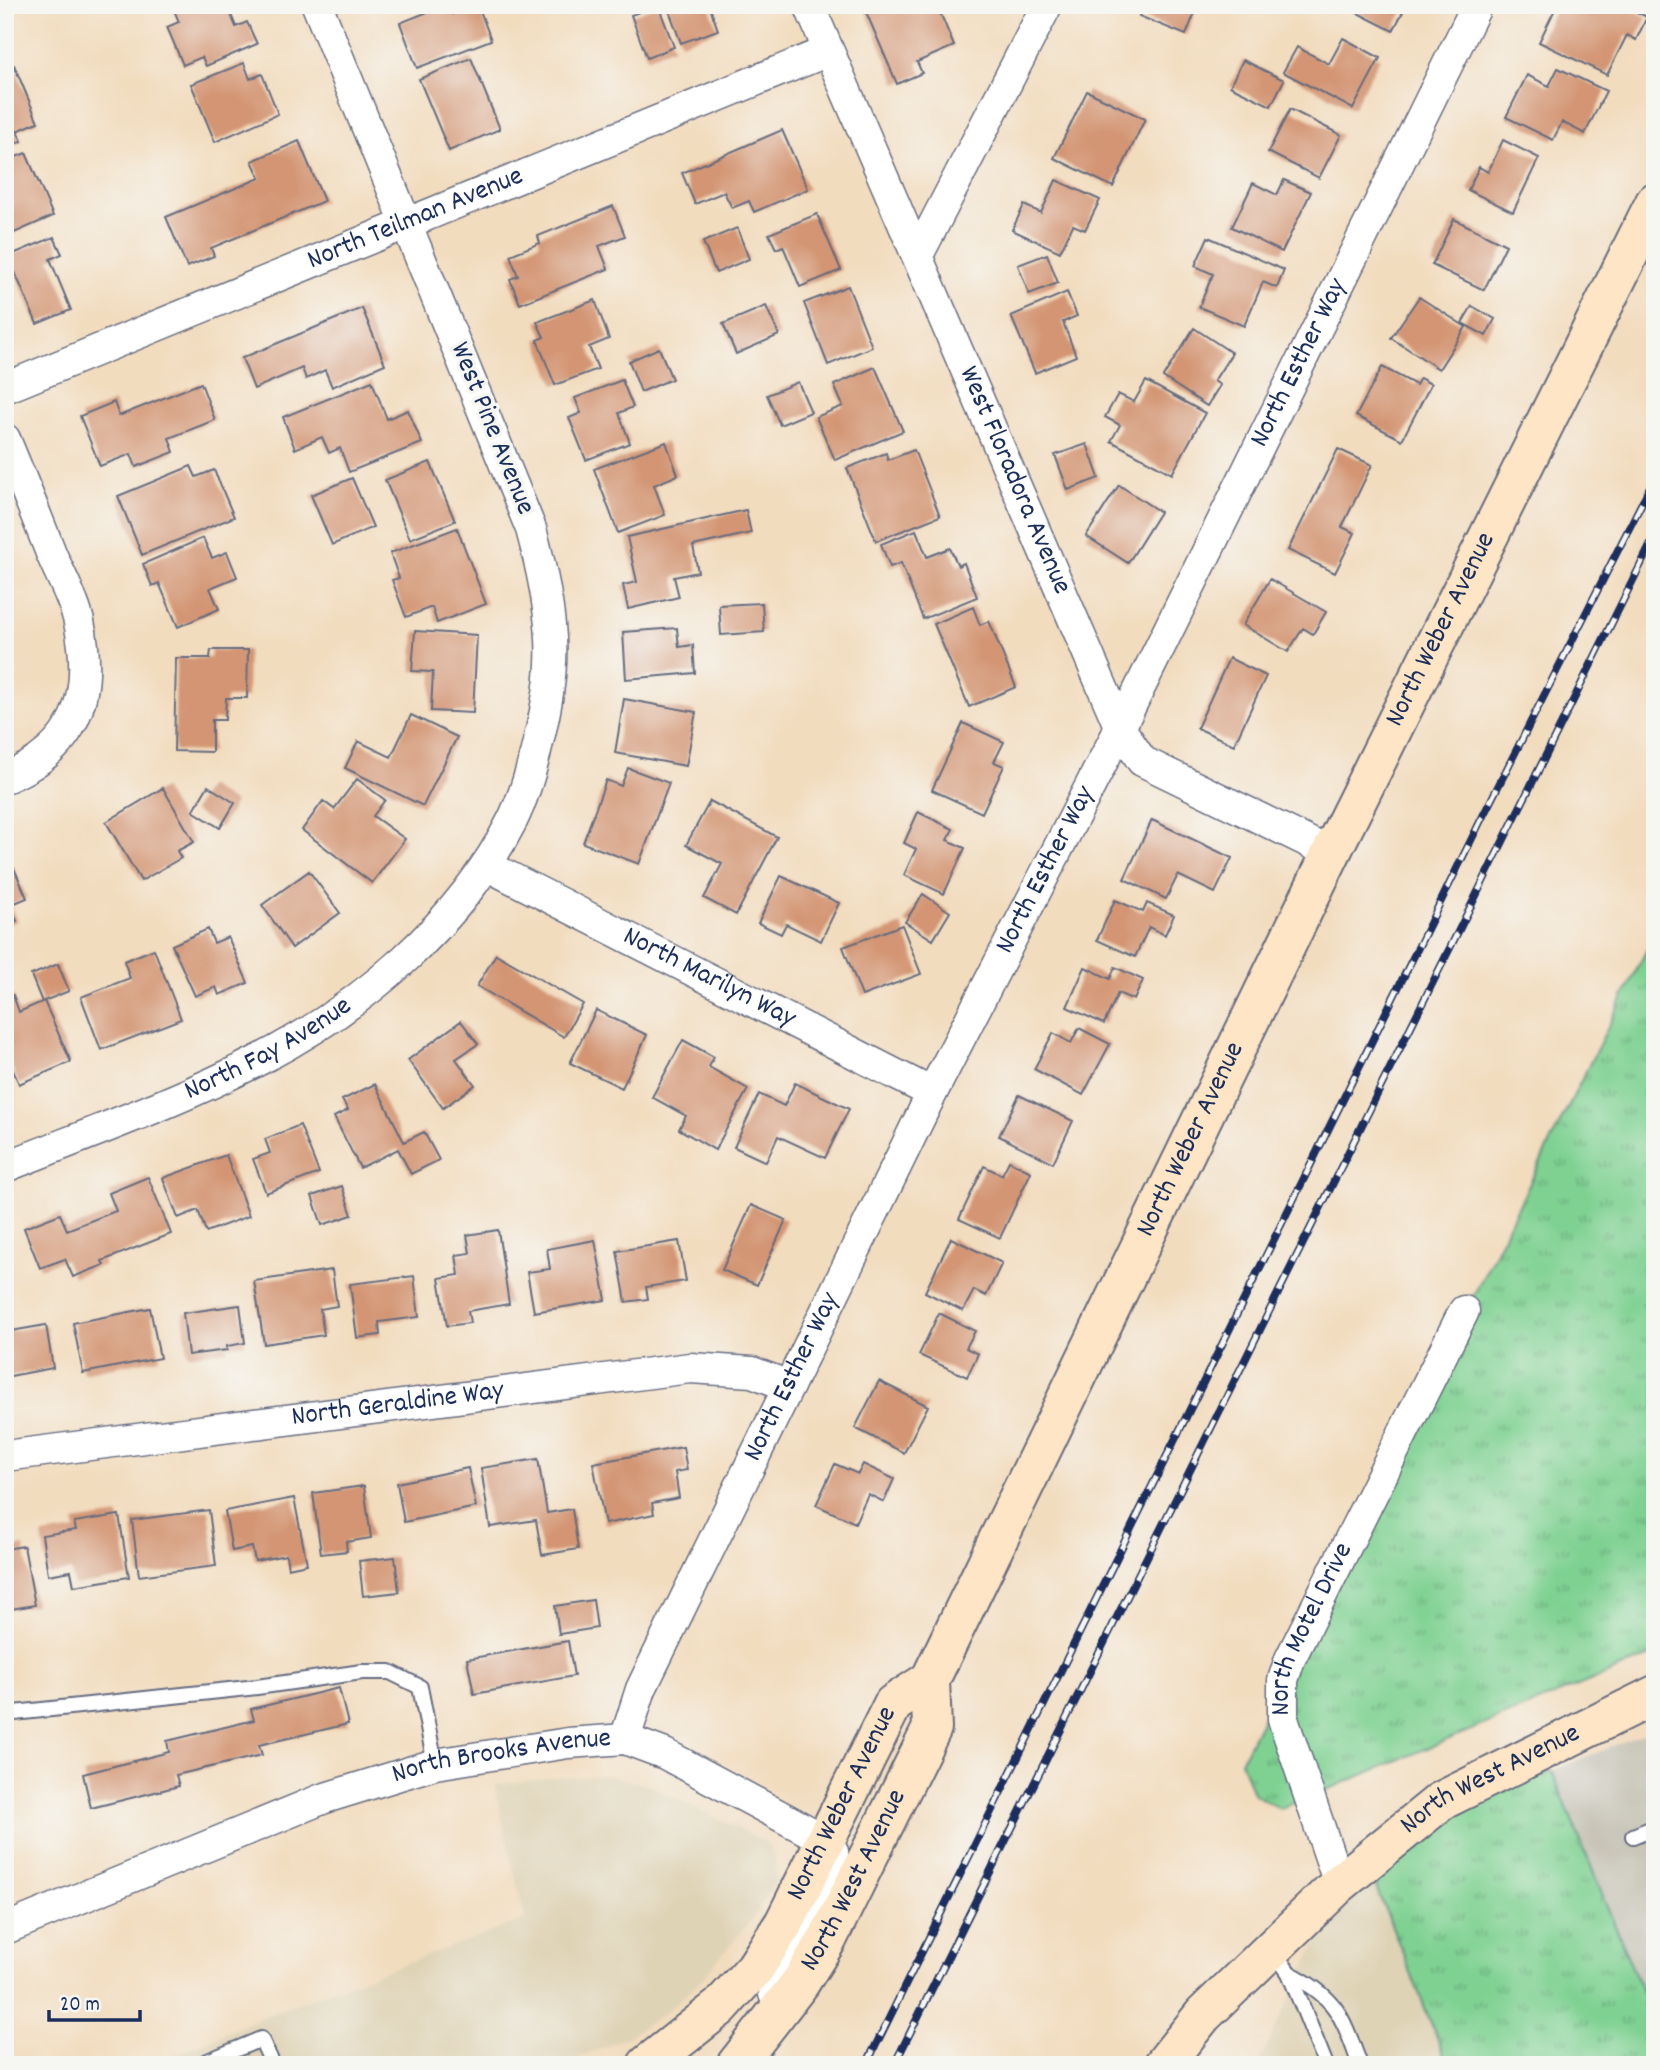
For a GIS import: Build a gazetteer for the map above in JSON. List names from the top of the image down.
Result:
{
  "streets": {
    "street": [
      "North Teilman Avenue",
      "North Esther Way",
      "West Pine Avenue",
      "West Floradora Avenue",
      "North Weber Avenue",
      "North Marilyn Way",
      "North Fay Avenue",
      "North Geraldine Way",
      "North Motel Drive",
      "North Brooks Avenue",
      "North West Avenue"
    ]
  },
  "crossings": [
    ["North Teilman Avenue", "West Pine Avenue"],
    ["North Teilman Avenue", "West Floradora Avenue"],
    ["North Esther Way", "West Floradora Avenue"],
    ["North Esther Way", "North Marilyn Way"],
    ["North Esther Way", "North Geraldine Way"],
    ["North Esther Way", "North Brooks Avenue"],
    ["West Pine Avenue", "North Marilyn Way"],
    ["West Pine Avenue", "North Fay Avenue"],
    ["West Floradora Avenue", "North Weber Avenue"],
    ["North Weber Avenue", "North Brooks Avenue"],
    ["North Weber Avenue", "North West Avenue"],
    ["North Marilyn Way", "North Fay Avenue"],
    ["North Motel Drive", "North West Avenue"]
  ],
  "scale_bar": "20 m"
}
